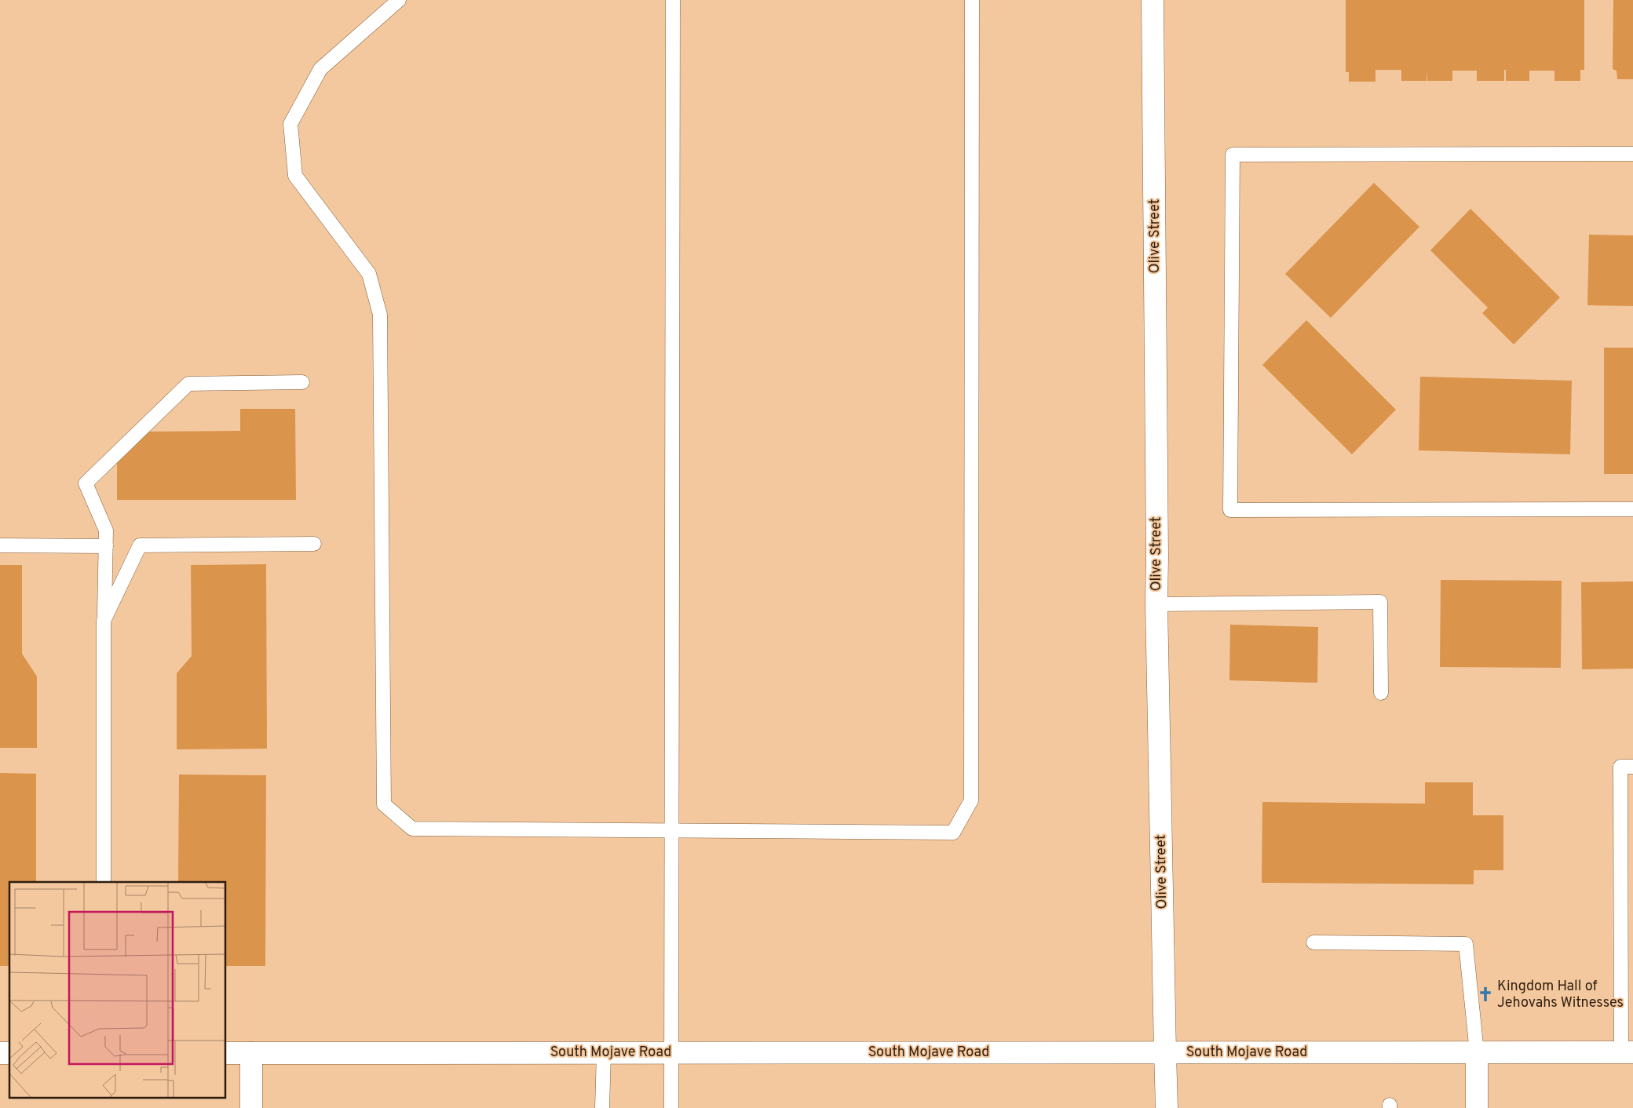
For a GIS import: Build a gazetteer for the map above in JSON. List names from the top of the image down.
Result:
{
  "streets": {
    "street": ["Olive Street", "South Mojave Road"]
  },
  "crossings": [
    ["Olive Street", "South Mojave Road"]
  ],
  "places": {
    "church": ["Kingdom Hall of Jehovahs Witnesses"]
  }
}
